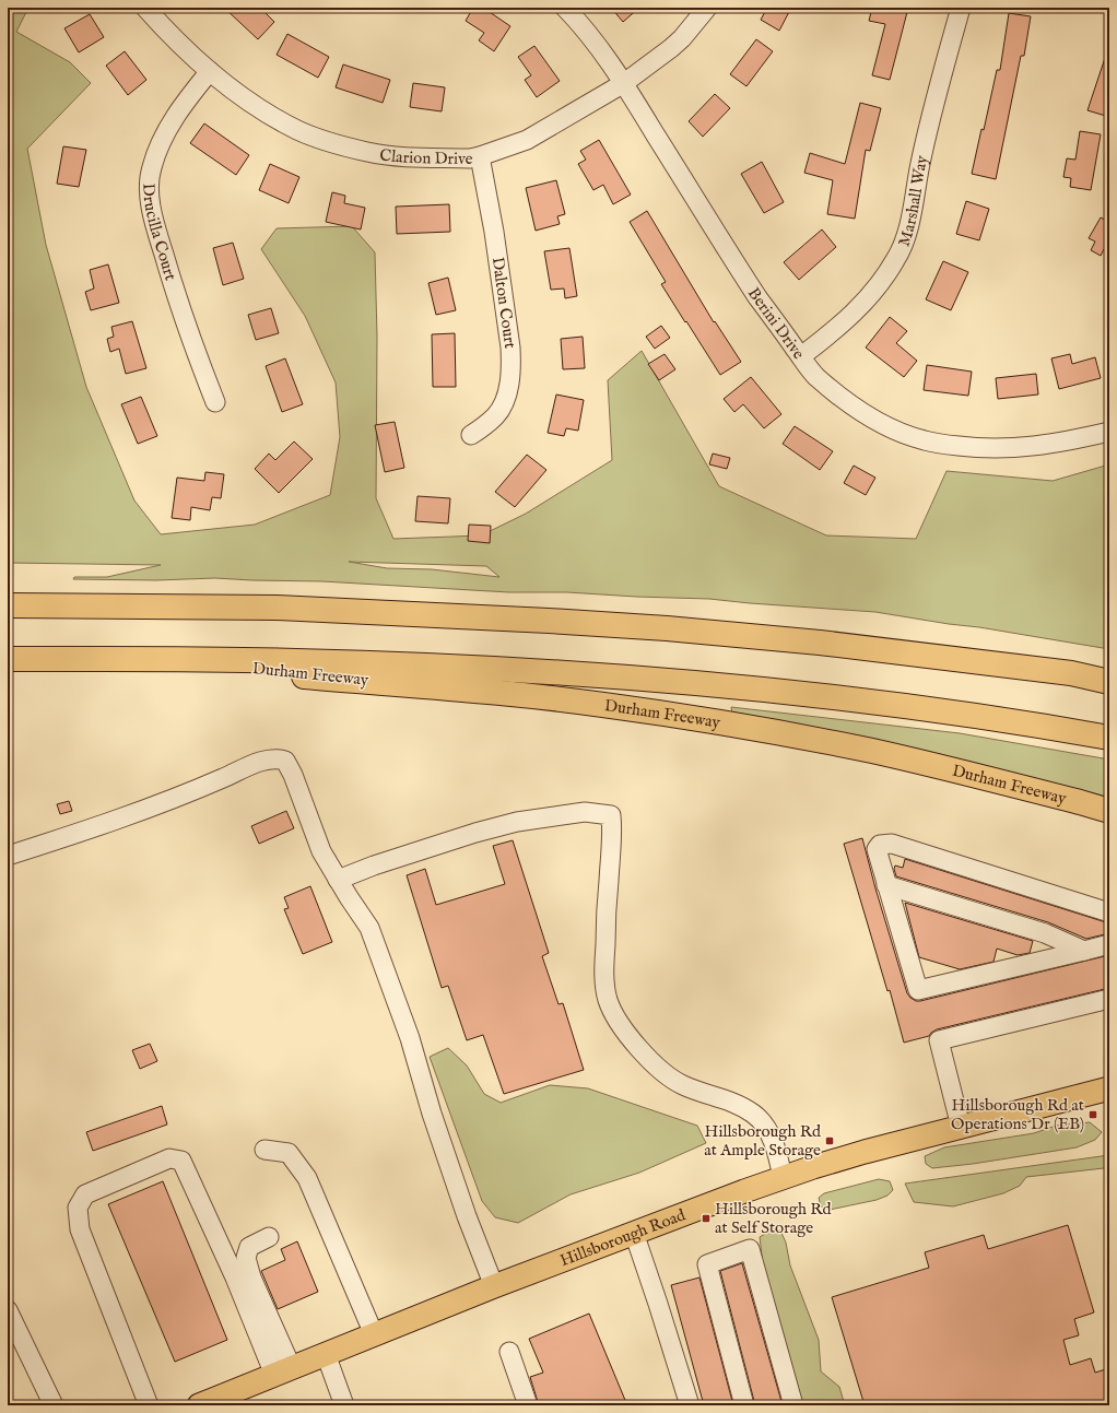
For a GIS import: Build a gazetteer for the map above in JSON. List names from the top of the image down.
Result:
{
  "streets": {
    "highway": ["Durham Freeway"],
    "main road": ["Hillsborough Road"],
    "street": [
      "Clarion Drive",
      "Marshall Way",
      "Drucilla Court",
      "Dalton Court",
      "Berini Drive"
    ]
  },
  "crossings": [
    ["Clarion Drive", "Drucilla Court"],
    ["Clarion Drive", "Dalton Court"],
    ["Clarion Drive", "Berini Drive"],
    ["Marshall Way", "Berini Drive"]
  ],
  "places": {
    "transit": ["Hillsborough Rd at Operations Dr (EB)", "Hillsborough Rd at Ample Storage", "Hillsborough Rd at Self Storage"]
  }
}
